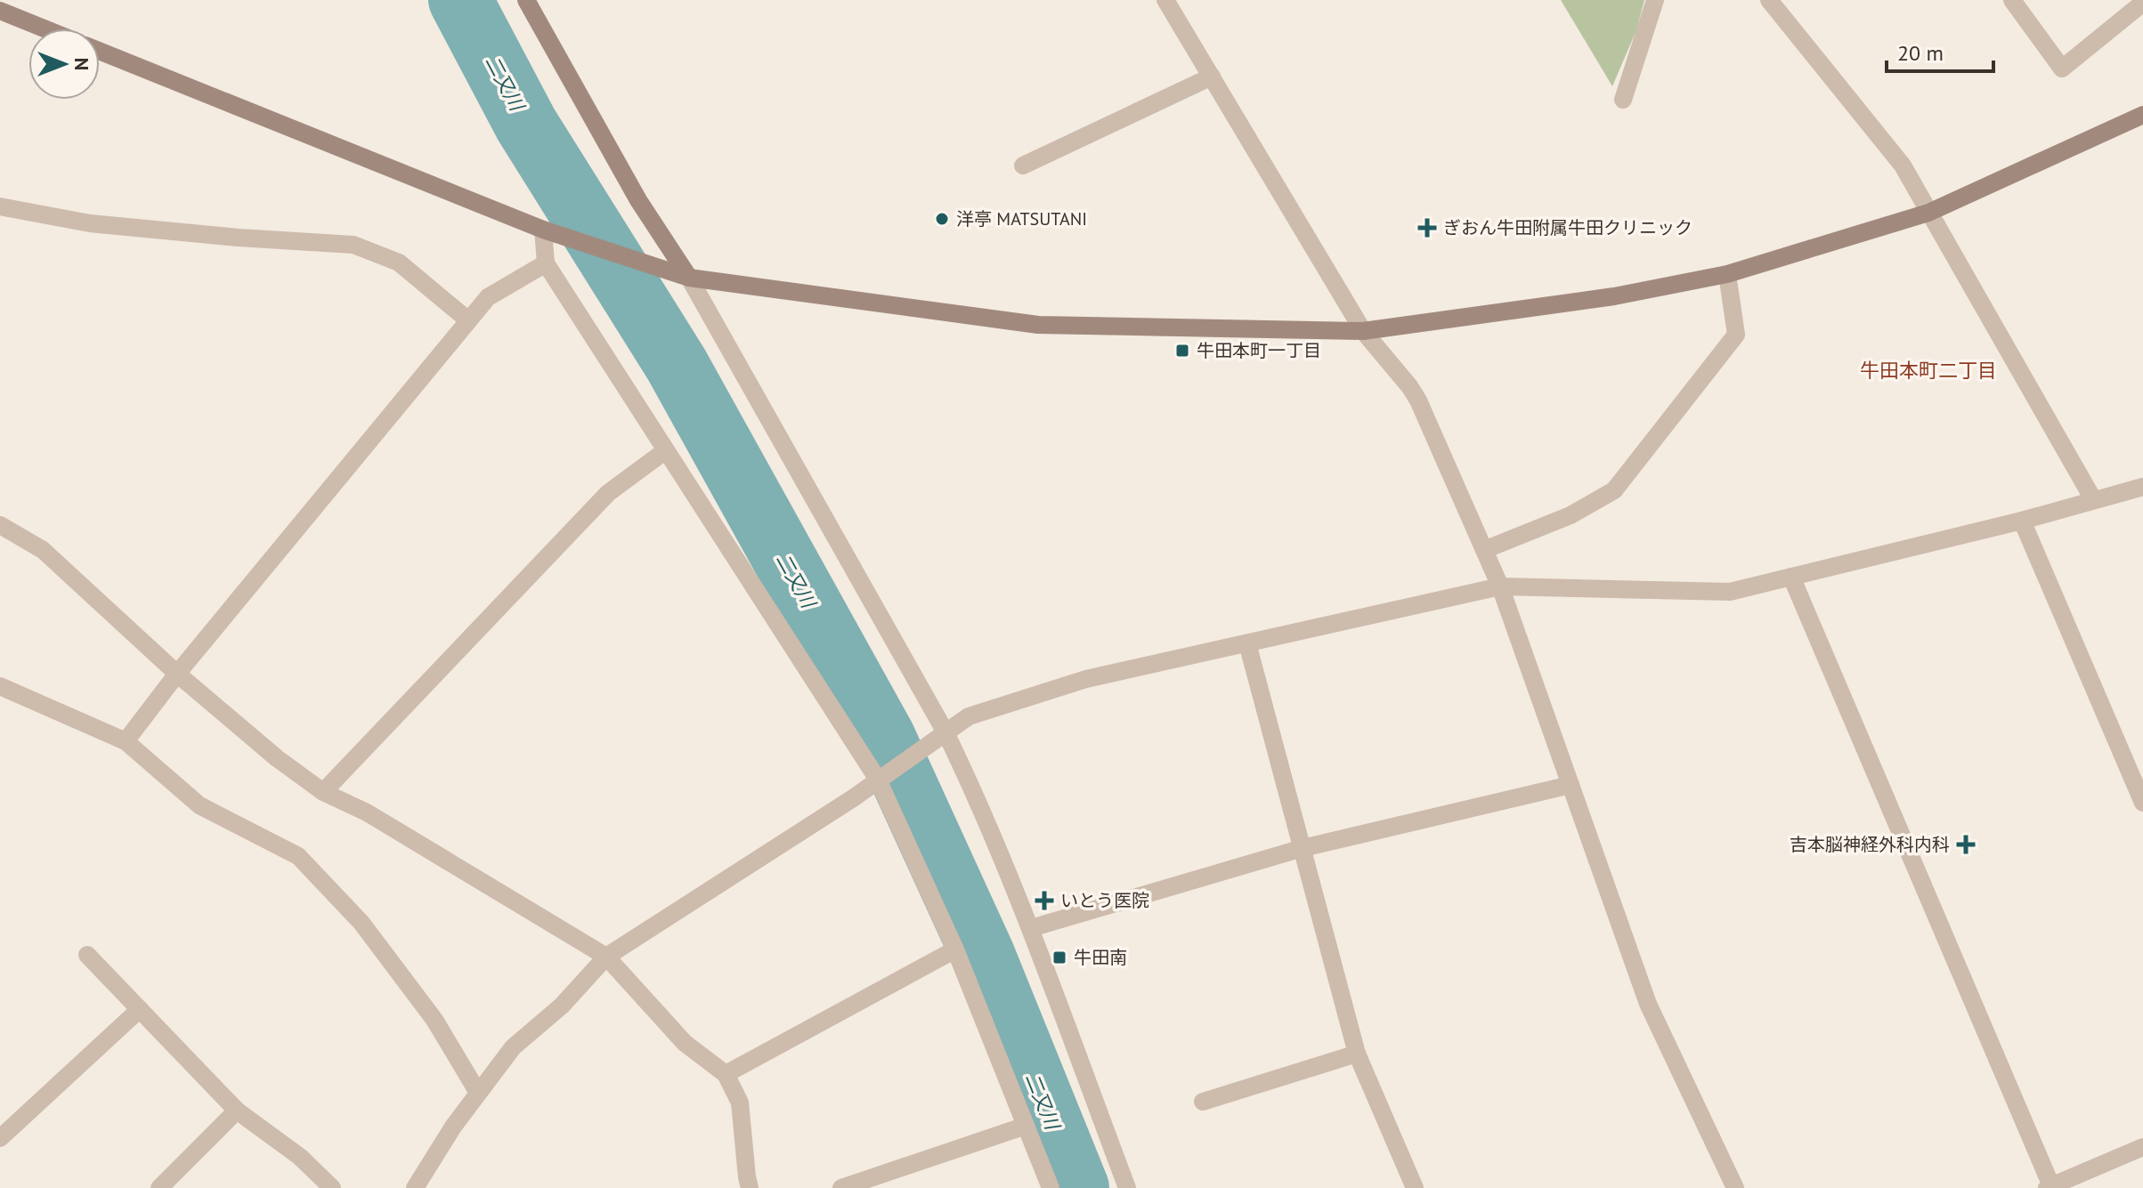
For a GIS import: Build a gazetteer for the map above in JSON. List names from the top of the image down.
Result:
{
  "districts": ["牛田本町二丁目"],
  "water": ["二又川"],
  "places": {
    "other": ["洋亭 MATSUTANI"],
    "health": ["ぎおん牛田附属牛田クリニック", "吉本脳神経外科内科", "いとう医院"],
    "transit": ["牛田本町一丁目", "牛田南"]
  },
  "scale_bar": "20 m",
  "north": "right"
}
